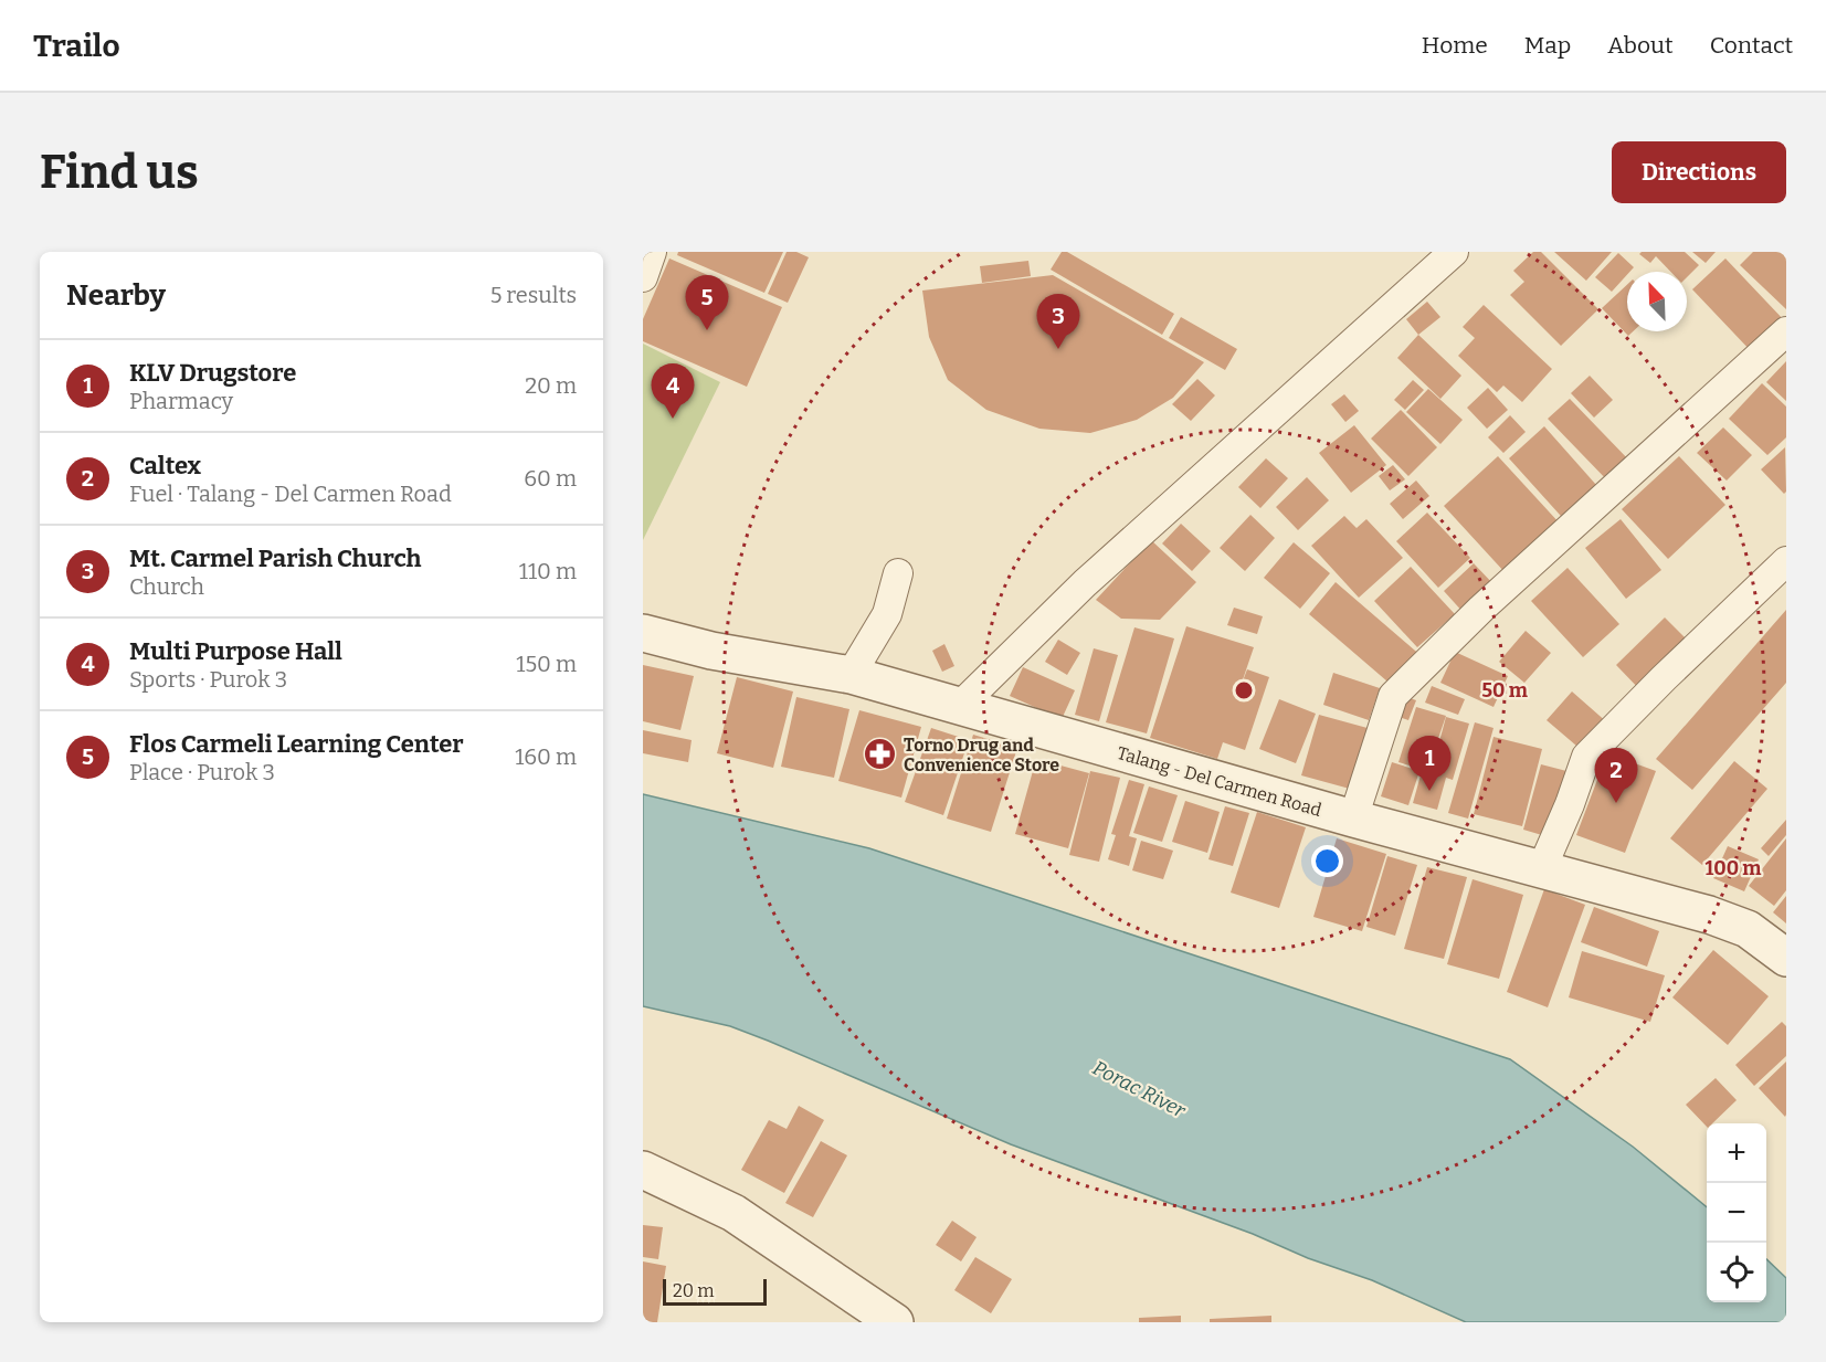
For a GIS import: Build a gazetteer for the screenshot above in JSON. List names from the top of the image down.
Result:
{
  "streets": {
    "street": ["Talang - Del Carmen Road"]
  },
  "water": ["Porac River"],
  "places": {
    "pharmacy": ["Torno Drug and Convenience Store"]
  },
  "scale_bar": "20 m",
  "north": "top left",
  "page": {
    "header": "Trailo",
    "nav": [
      "Home",
      "Map",
      "About",
      "Contact"
    ],
    "buttons": "Directions",
    "title": "Find us",
    "heading": ["Nearby", "5 results"],
    "pins": [
      "5",
      "3",
      "4",
      "1",
      "2"
    ],
    "list": [
      {
        "mark": "1",
        "name": "KLV Drugstore",
        "note": "Pharmacy",
        "value": "20 m"
      },
      {
        "mark": "2",
        "name": "Caltex",
        "note": "Fuel · Talang - Del Carmen Road",
        "value": "60 m"
      },
      {
        "mark": "3",
        "name": "Mt. Carmel Parish Church",
        "note": "Church",
        "value": "110 m"
      },
      {
        "mark": "4",
        "name": "Multi Purpose Hall",
        "note": "Sports · Purok 3",
        "value": "150 m"
      },
      {
        "mark": "5",
        "name": "Flos Carmeli Learning Center",
        "note": "Place · Purok 3",
        "value": "160 m"
      }
    ],
    "map_buttons": ["+", "−"],
    "scale": "20 m"
  },
  "rings": ["50 m", "100 m"]
}
